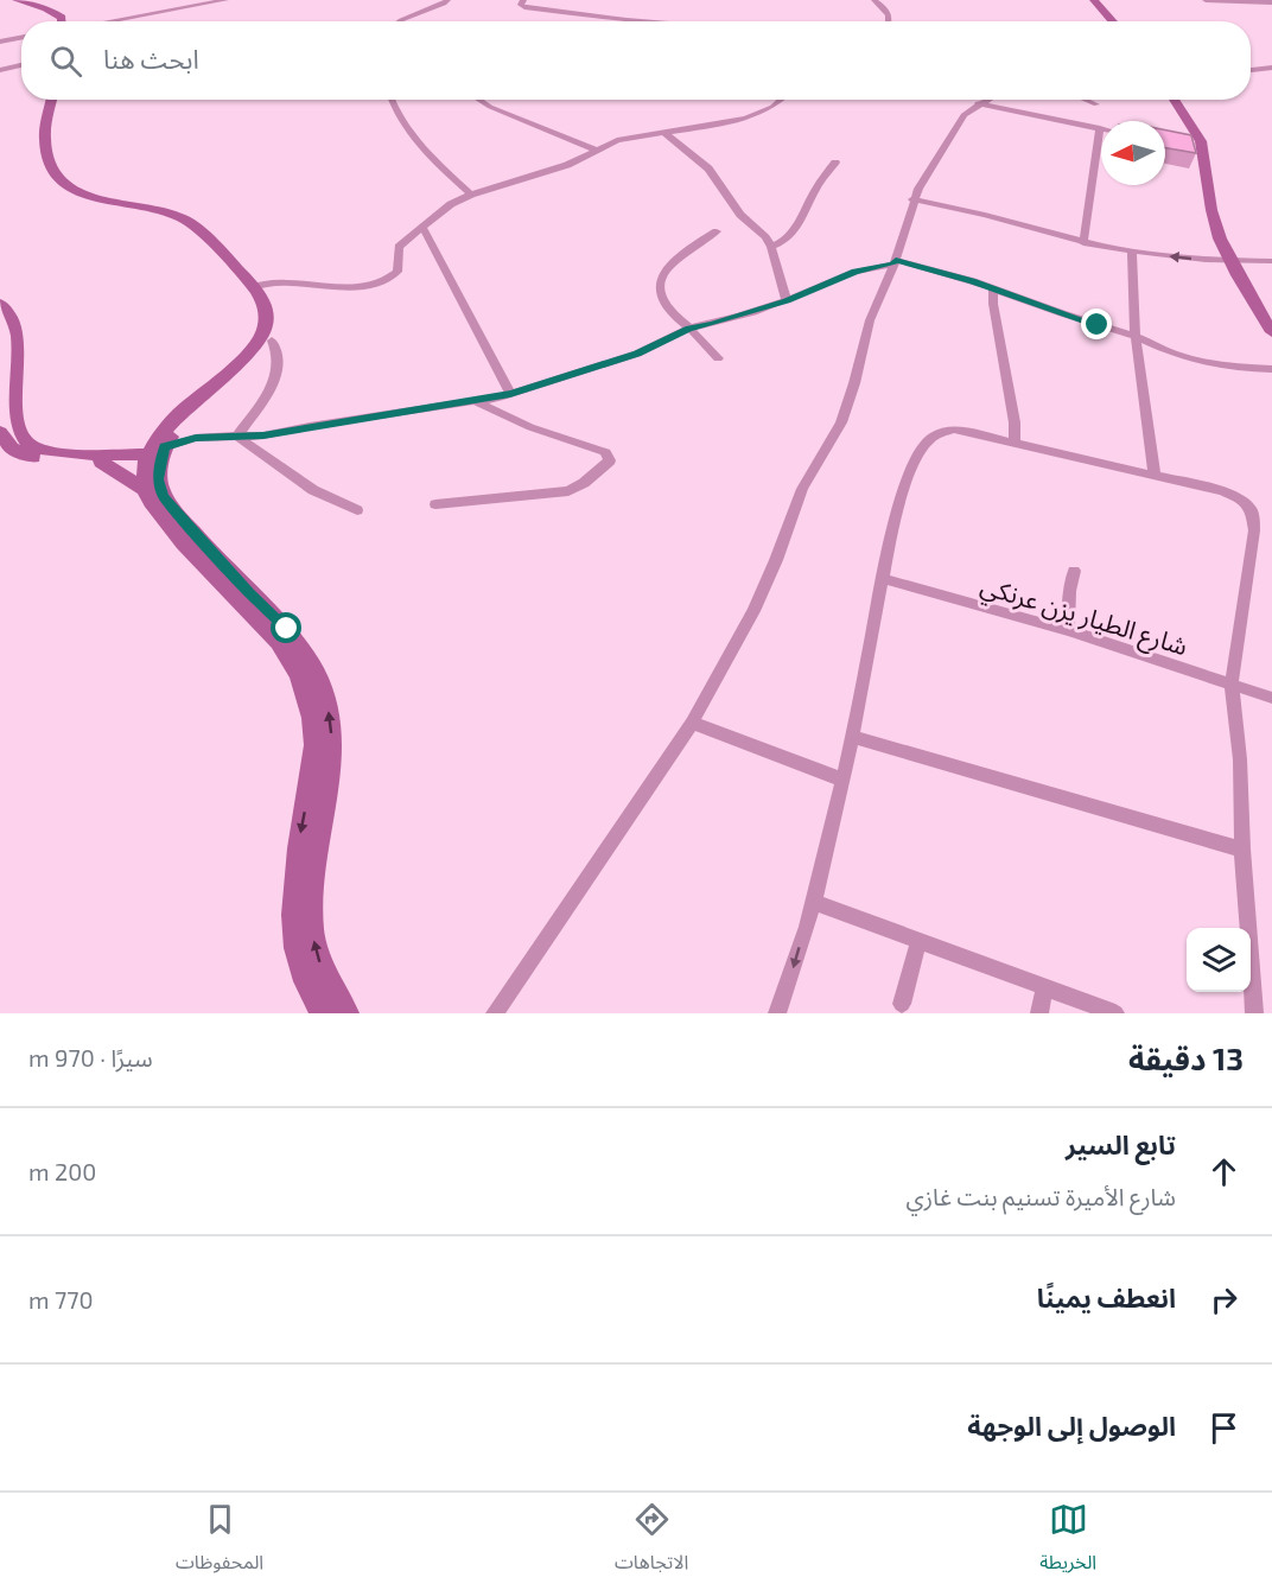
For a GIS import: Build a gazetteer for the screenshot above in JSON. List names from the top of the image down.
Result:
{
  "streets": {
    "street": ["شارع الطيار يزن عرنكي"]
  },
  "north": "left",
  "page": {
    "search": "ابحث هنا",
    "heading": ["13 دقيقة", "سيرًا · 970 m"],
    "list": [
      ["تابع السير", "شارع الأميرة تسنيم بنت غازي", "200 m"],
      ["انعطف يمينًا", "770 m"],
      "الوصول إلى الوجهة"
    ],
    "nav": ["الخريطة", "الاتجاهات", "المحفوظات"]
  }
}
